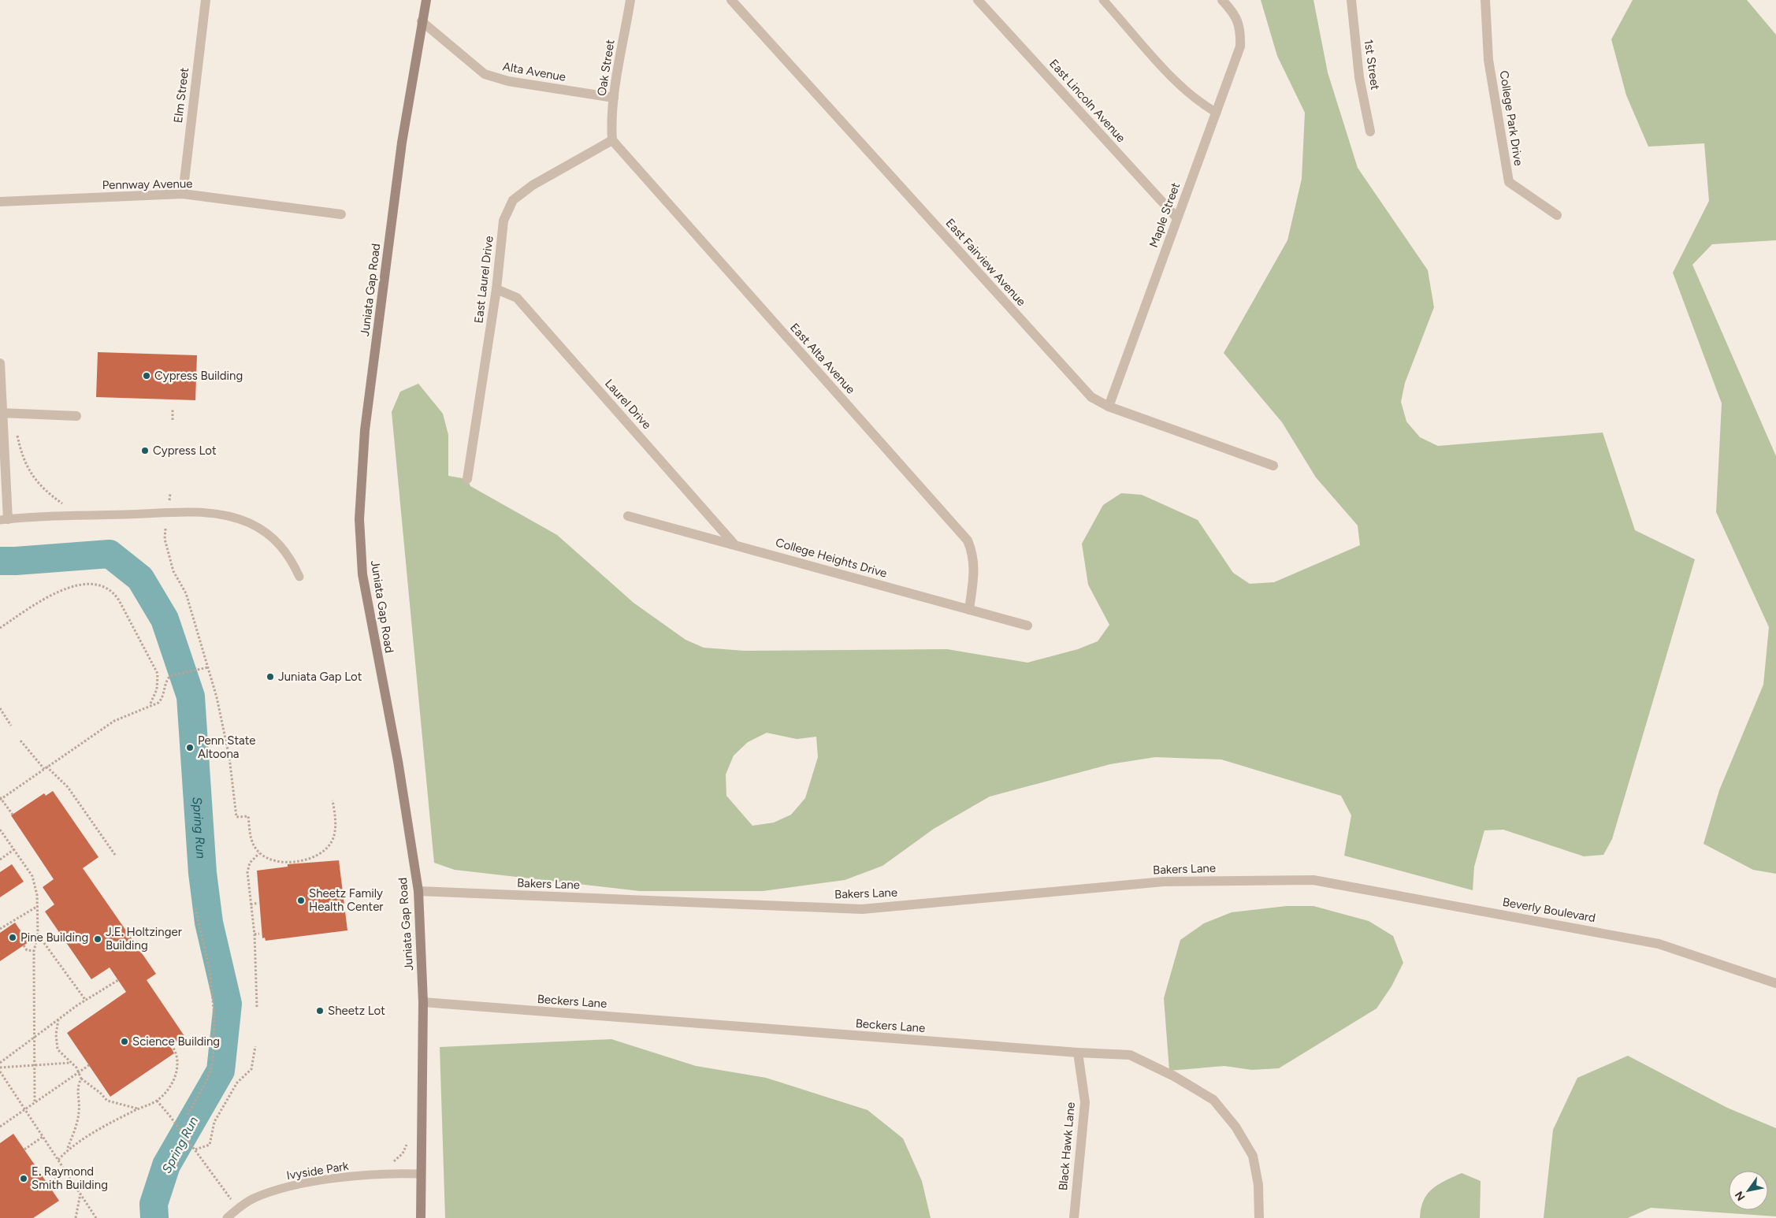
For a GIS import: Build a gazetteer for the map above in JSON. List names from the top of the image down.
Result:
{
  "streets": {
    "main road": ["Juniata Gap Road"],
    "street": [
      "1st Street",
      "Oak Street",
      "Alta Avenue",
      "Elm Street",
      "East Lincoln Avenue",
      "College Park Drive",
      "Pennway Avenue",
      "Maple Street",
      "East Fairview Avenue",
      "East Laurel Drive",
      "East Alta Avenue",
      "Laurel Drive",
      "College Heights Drive",
      "Bakers Lane",
      "Beverly Boulevard",
      "Beckers Lane",
      "Black Hawk Lane"
    ],
    "lane": ["Ivyside Park"]
  },
  "crossings": [
    ["Oak Street", "Alta Avenue"],
    ["Oak Street", "East Laurel Drive"],
    ["Oak Street", "East Alta Avenue"],
    ["Alta Avenue", "Juniata Gap Road"],
    ["Elm Street", "Pennway Avenue"],
    ["East Lincoln Avenue", "Maple Street"],
    ["Maple Street", "East Fairview Avenue"],
    ["East Laurel Drive", "East Alta Avenue"],
    ["East Laurel Drive", "Laurel Drive"],
    ["Juniata Gap Road", "Bakers Lane"],
    ["Juniata Gap Road", "Beckers Lane"],
    ["Juniata Gap Road", "Ivyside Park"],
    ["East Alta Avenue", "College Heights Drive"],
    ["Laurel Drive", "College Heights Drive"],
    ["Bakers Lane", "Beverly Boulevard"],
    ["Beckers Lane", "Black Hawk Lane"]
  ],
  "water": ["Spring Run"],
  "places": [
    "Cypress Building",
    "Cypress Lot",
    "Juniata Gap Lot",
    "Penn State Altoona",
    "Sheetz Family Health Center",
    "Pine Building",
    "J.E. Holtzinger Building",
    "Sheetz Lot",
    "Science Building",
    "E. Raymond Smith Building"
  ],
  "north": "bottom left"
}
